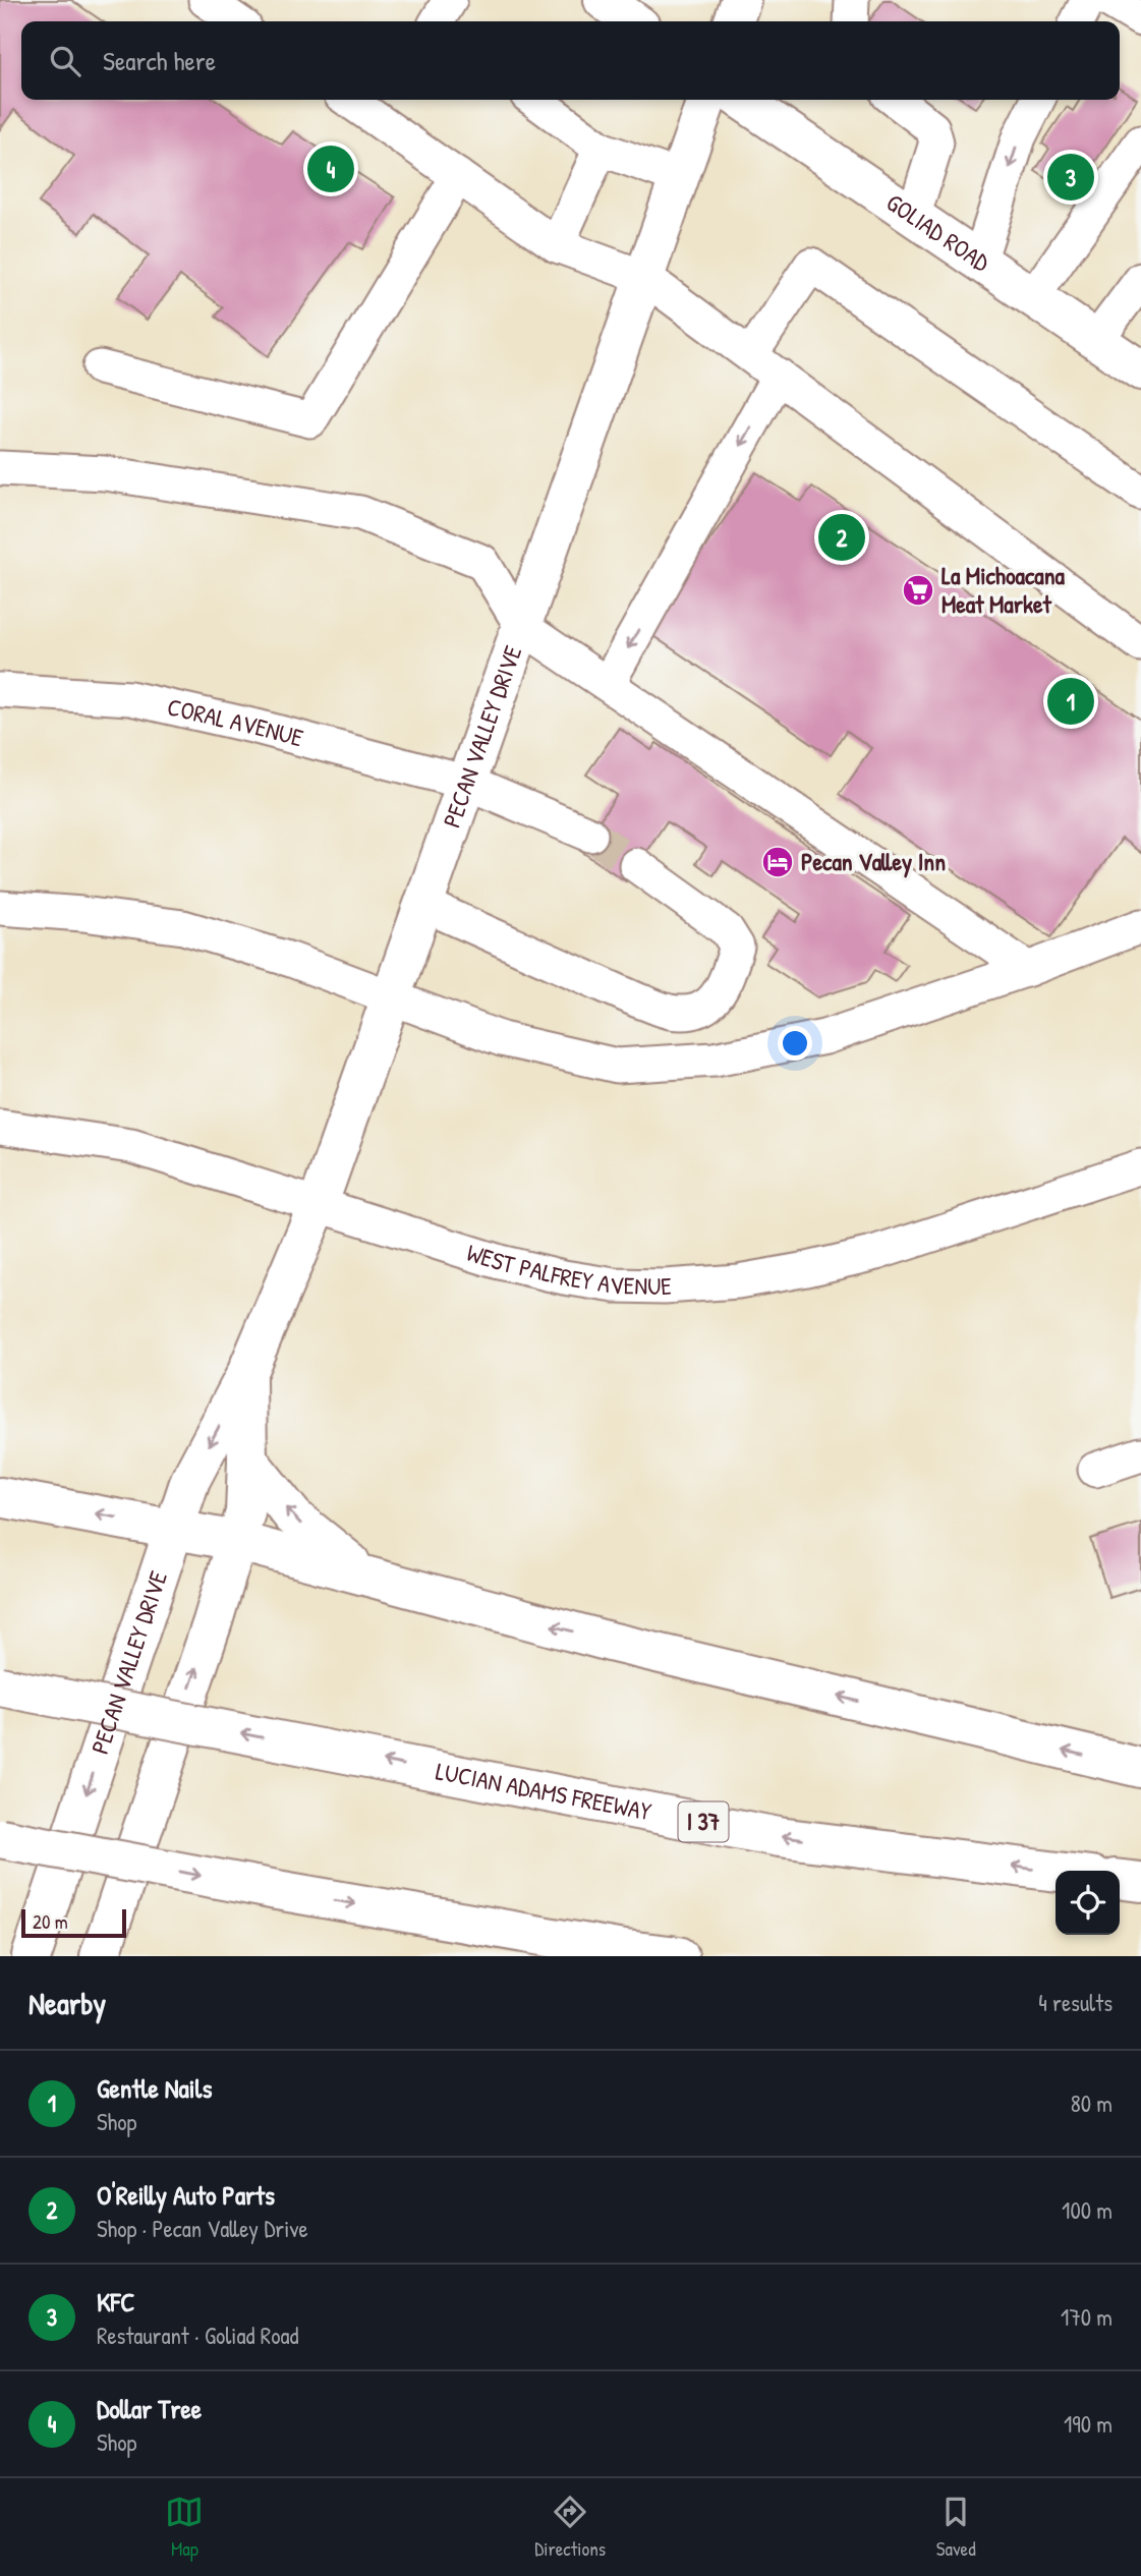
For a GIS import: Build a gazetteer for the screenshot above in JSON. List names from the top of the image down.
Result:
{
  "streets": {
    "main road": [
      "GOLIAD ROAD",
      "PECAN VALLEY DRIVE",
      "LUCIAN ADAMS FREEWAY",
      "I 37"
    ],
    "street": ["CORAL AVENUE", "WEST PALFREY AVENUE"]
  },
  "crossings": [
    ["CORAL AVENUE", "PECAN VALLEY DRIVE"],
    ["PECAN VALLEY DRIVE", "WEST PALFREY AVENUE"]
  ],
  "places": {
    "supermarket": ["La Michoacana Meat Market"],
    "hotel": ["Pecan Valley Inn"]
  },
  "scale_bar": "20 m",
  "page": {
    "search": "Search here",
    "pins": [
      "4",
      "3",
      "2",
      "1"
    ],
    "scale": "20 m",
    "heading": ["Nearby", "4 results"],
    "list": [
      {
        "mark": "1",
        "name": "Gentle Nails",
        "note": "Shop",
        "value": "80 m"
      },
      {
        "mark": "2",
        "name": "O'Reilly Auto Parts",
        "note": "Shop · Pecan Valley Drive",
        "value": "100 m"
      },
      {
        "mark": "3",
        "name": "KFC",
        "note": "Restaurant · Goliad Road",
        "value": "170 m"
      },
      {
        "mark": "4",
        "name": "Dollar Tree",
        "note": "Shop",
        "value": "190 m"
      }
    ],
    "nav": ["Map", "Directions", "Saved"]
  }
}
